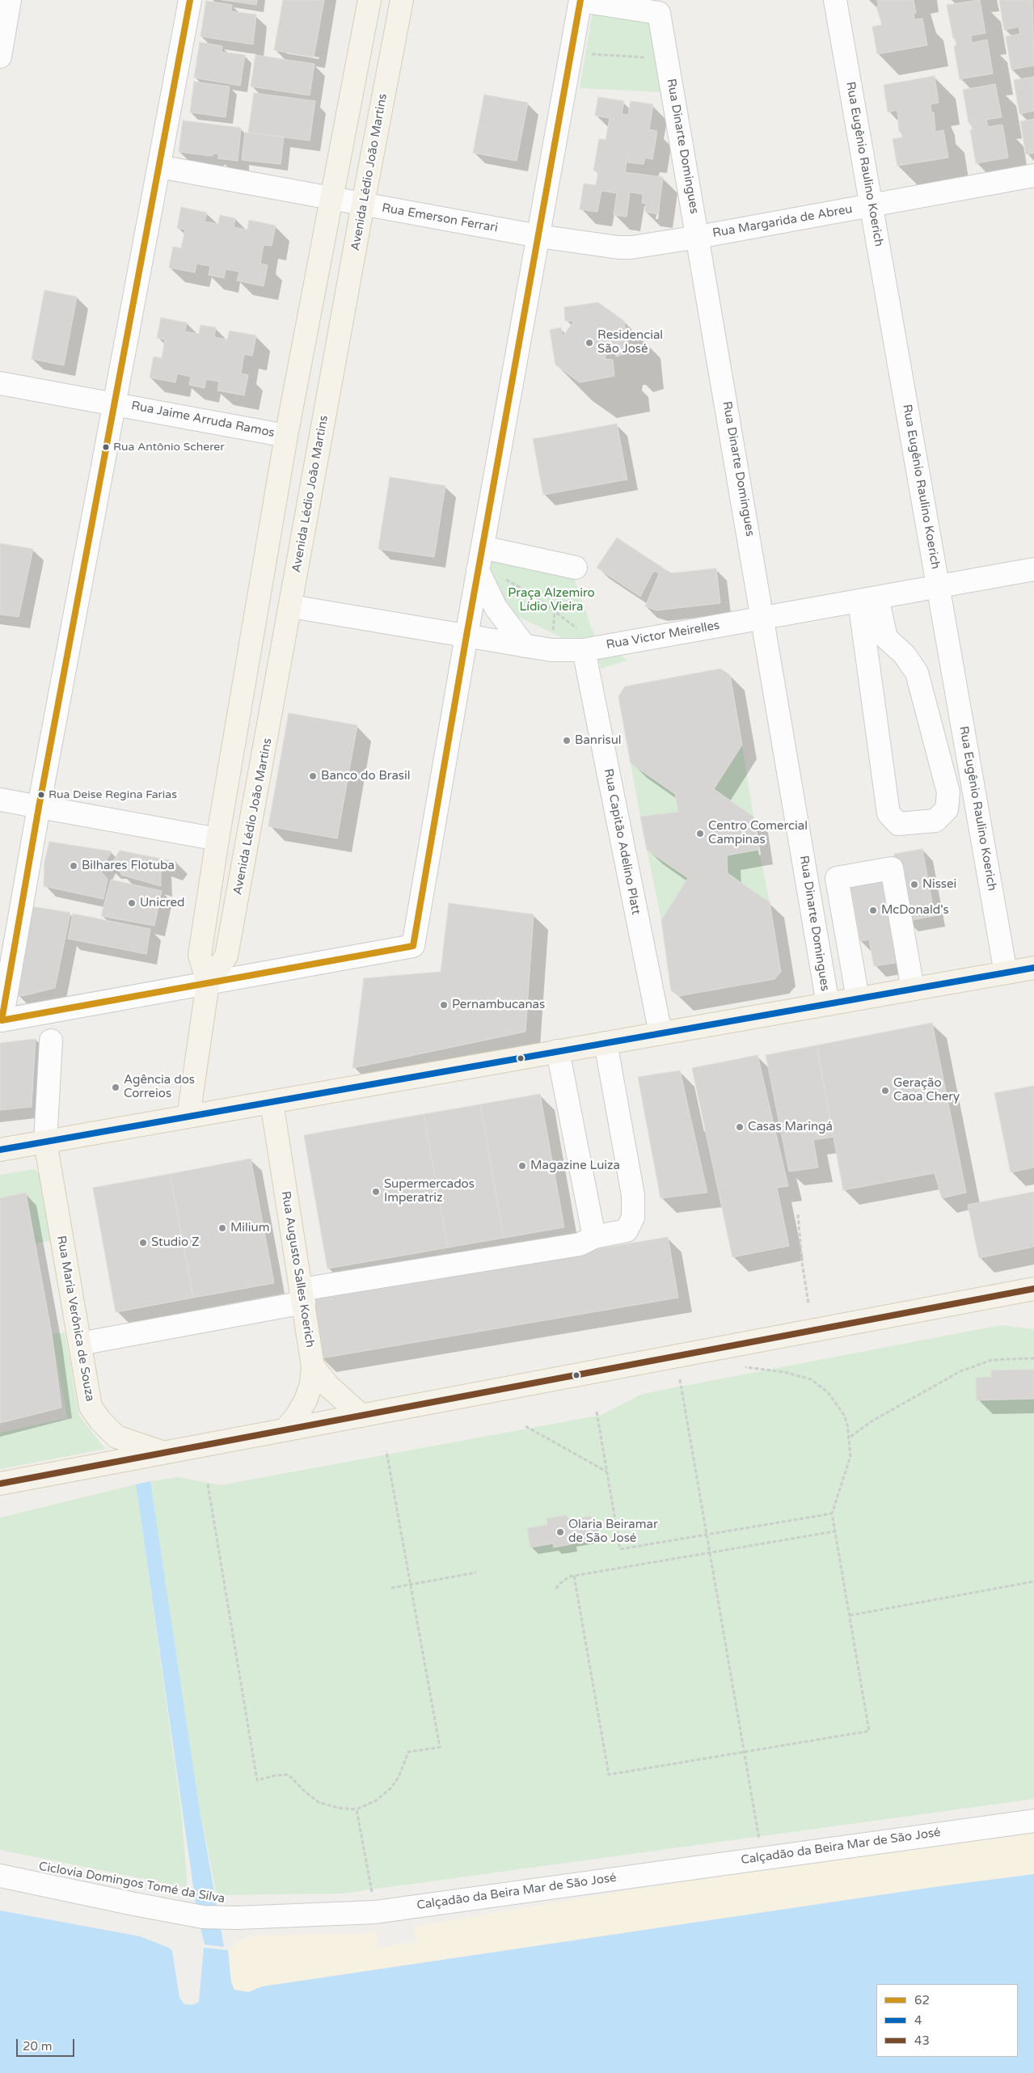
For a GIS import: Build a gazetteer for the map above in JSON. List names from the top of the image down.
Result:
{
  "streets": {
    "main road": ["Avenida Lédio João Martins", "Rua Augusto Salles Koerich", "Rua Maria Verônica de Souza"],
    "street": [
      "Rua Dinarte Domingues",
      "Rua Eugênio Raulino Koerich",
      "Rua Emerson Ferrari",
      "Rua Margarida de Abreu",
      "Rua Jaime Arruda Ramos",
      "Rua Victor Meirelles",
      "Rua Capitão Adelino Platt",
      "Calçadão da Beira Mar de São José"
    ]
  },
  "crossings": [
    ["Rua Dinarte Domingues", "Rua Emerson Ferrari"],
    ["Rua Dinarte Domingues", "Rua Margarida de Abreu"],
    ["Rua Dinarte Domingues", "Rua Victor Meirelles"],
    ["Rua Eugênio Raulino Koerich", "Rua Margarida de Abreu"],
    ["Rua Eugênio Raulino Koerich", "Rua Victor Meirelles"],
    ["Avenida Lédio João Martins", "Rua Emerson Ferrari"],
    ["Avenida Lédio João Martins", "Rua Jaime Arruda Ramos"],
    ["Avenida Lédio João Martins", "Rua Victor Meirelles"],
    ["Rua Emerson Ferrari", "Rua Margarida de Abreu"],
    ["Rua Victor Meirelles", "Rua Capitão Adelino Platt"]
  ],
  "parks": ["Praça Alzemiro Lídio Vieira"],
  "places": [
    "Residencial São José",
    "Rua Antônio Scherer",
    "Banrisul",
    "Banco do Brasil",
    "Rua Deise Regina Farias",
    "Centro Comercial Campinas",
    "Bilhares Flotuba",
    "Nissei",
    "Unicred",
    "McDonald's",
    "Pernambucanas",
    "Agência dos Correios",
    "Geração Caoa Chery",
    "Casas Maringá",
    "Magazine Luiza",
    "Supermercados Imperatriz",
    "Milium",
    "Studio Z",
    "Olaria Beiramar de São José"
  ],
  "lines": ["transit line 62", "transit line 4", "transit line 43"],
  "legend": ["62", "4", "43"],
  "scale_bar": "20 m"
}
